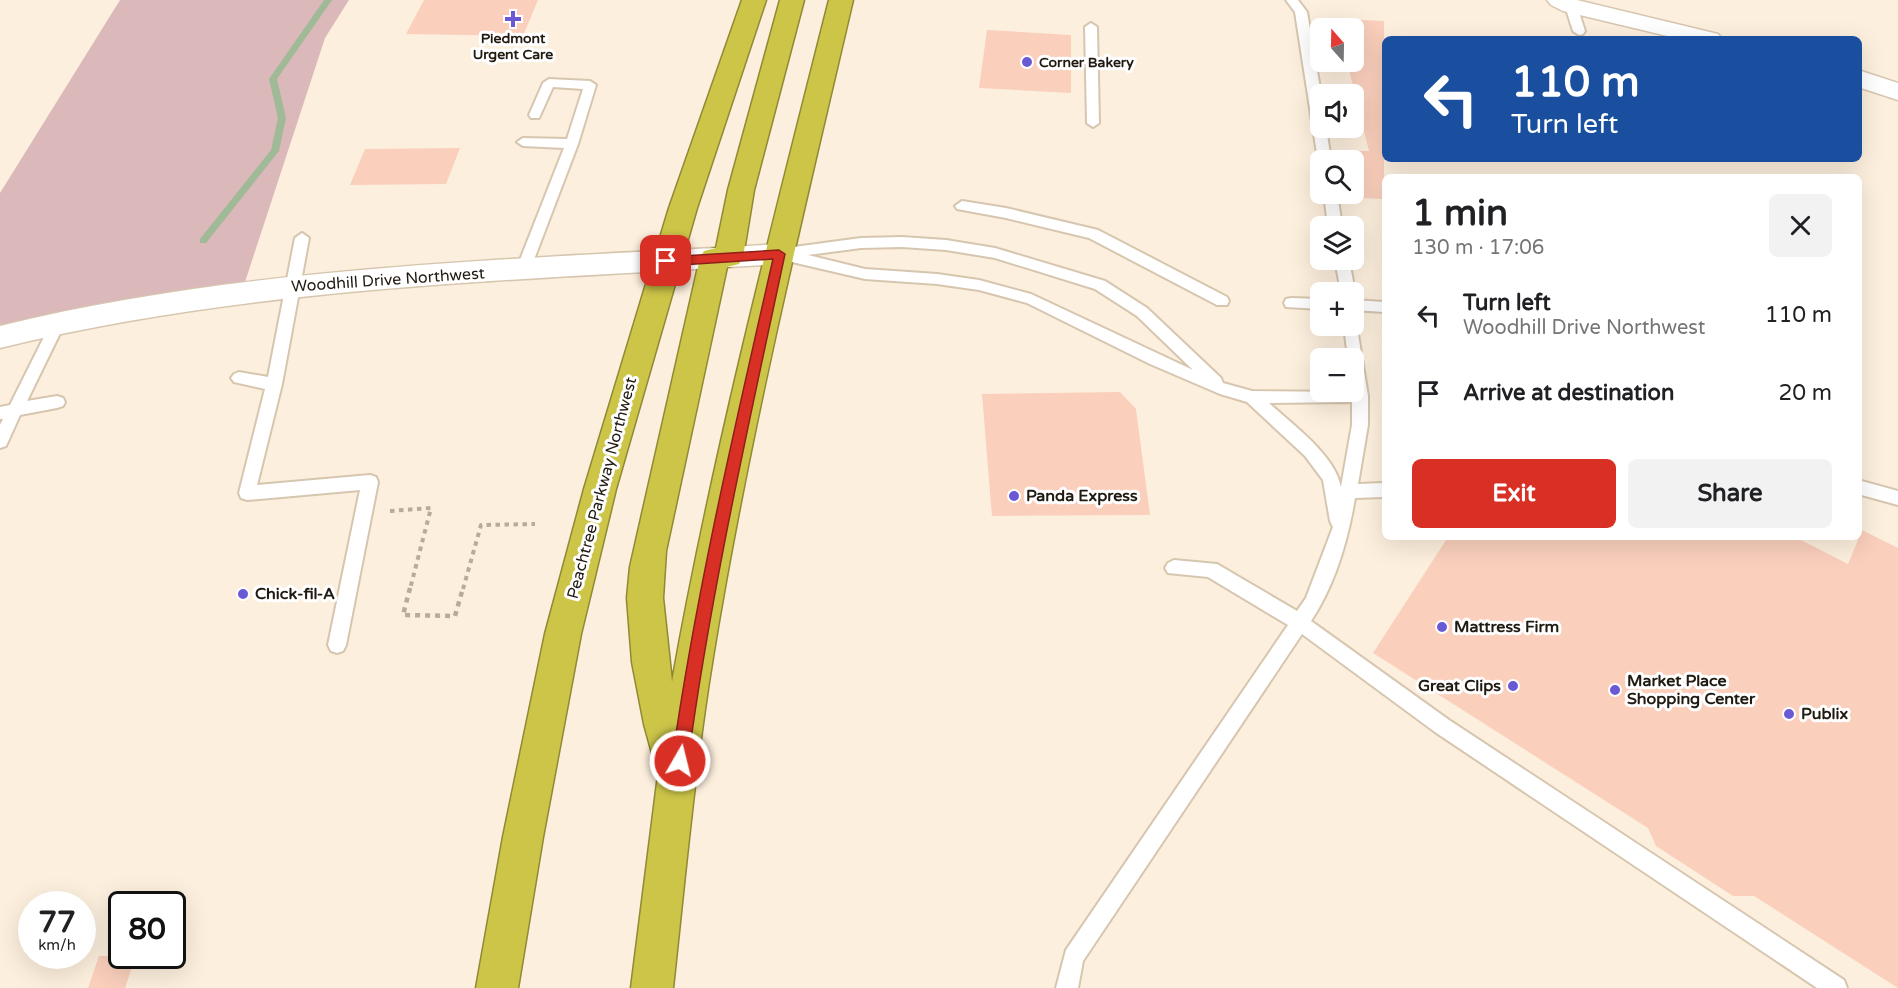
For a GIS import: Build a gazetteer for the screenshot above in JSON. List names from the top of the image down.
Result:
{
  "streets": {
    "highway": ["Peachtree Parkway Northwest"],
    "street": ["Woodhill Drive Northwest"]
  },
  "crossings": [
    ["Woodhill Drive Northwest", "Peachtree Parkway Northwest"]
  ],
  "places": {
    "health": ["Piedmont Urgent Care"],
    "other": [
      "Corner Bakery",
      "Panda Express",
      "Chick-fil-A",
      "Mattress Firm",
      "Great Clips",
      "Market Place Shopping Center",
      "Publix"
    ]
  },
  "north": "top",
  "page": {
    "map_buttons": ["+", "−"],
    "turn": ["110 m", "Turn left"],
    "heading": ["1 min", "130 m · 17:06"],
    "list": [
      {
        "name": "Turn left",
        "note": "Woodhill Drive Northwest",
        "value": "110 m"
      },
      {
        "name": "Arrive at destination",
        "value": "20 m"
      }
    ],
    "buttons": ["Exit", "Share"],
    "speed": "77 km/h",
    "limit": "80"
  }
}
